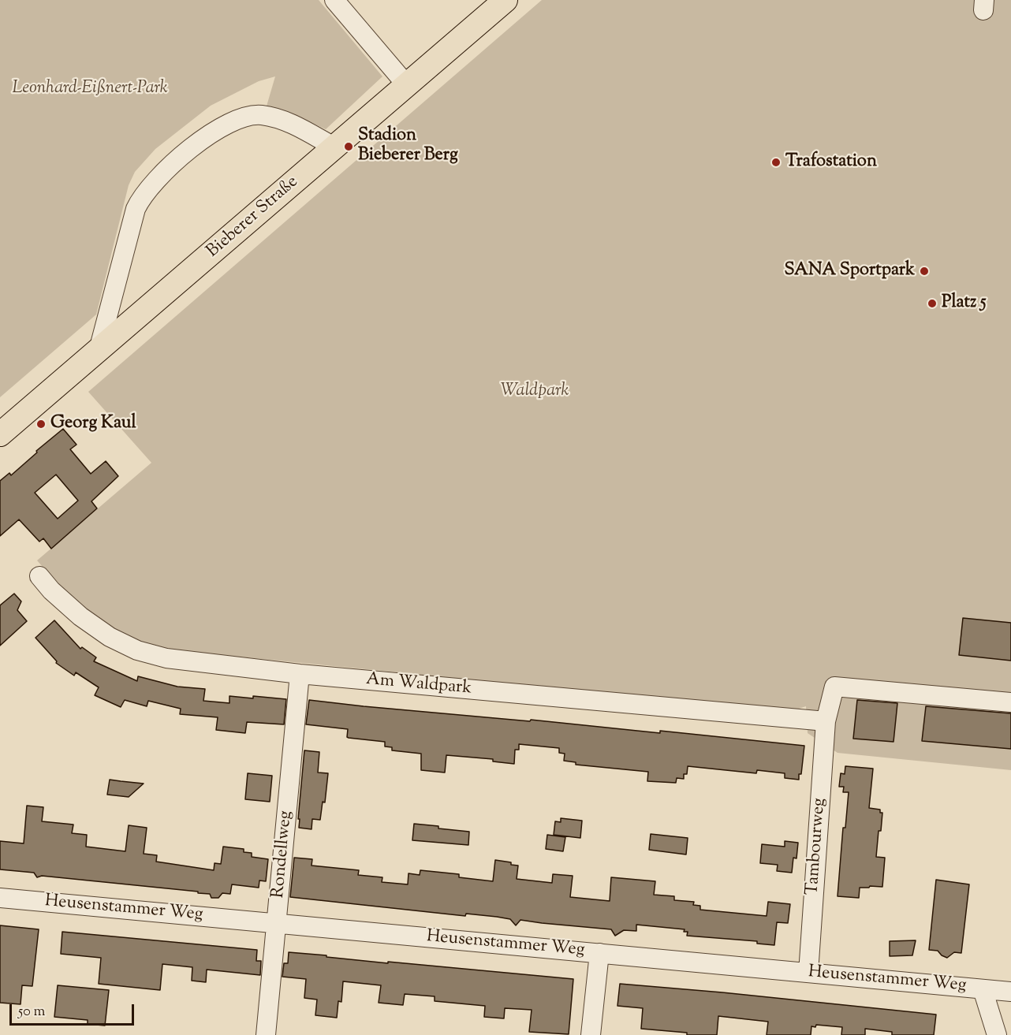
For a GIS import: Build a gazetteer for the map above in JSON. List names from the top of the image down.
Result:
{
  "streets": {
    "main road": ["Bieberer Straße"],
    "street": [
      "Am Waldpark",
      "Tambourweg",
      "Rondellweg",
      "Heusenstammer Weg"
    ]
  },
  "crossings": [
    ["Am Waldpark", "Tambourweg"],
    ["Am Waldpark", "Rondellweg"],
    ["Tambourweg", "Heusenstammer Weg"],
    ["Rondellweg", "Heusenstammer Weg"]
  ],
  "parks": ["Leonhard-Eißnert-Park", "Waldpark"],
  "places": [
    "Stadion Bieberer Berg",
    "Trafostation",
    "SANA Sportpark",
    "Platz 5",
    "Georg Kaul"
  ],
  "scale_bar": "50 m"
}
